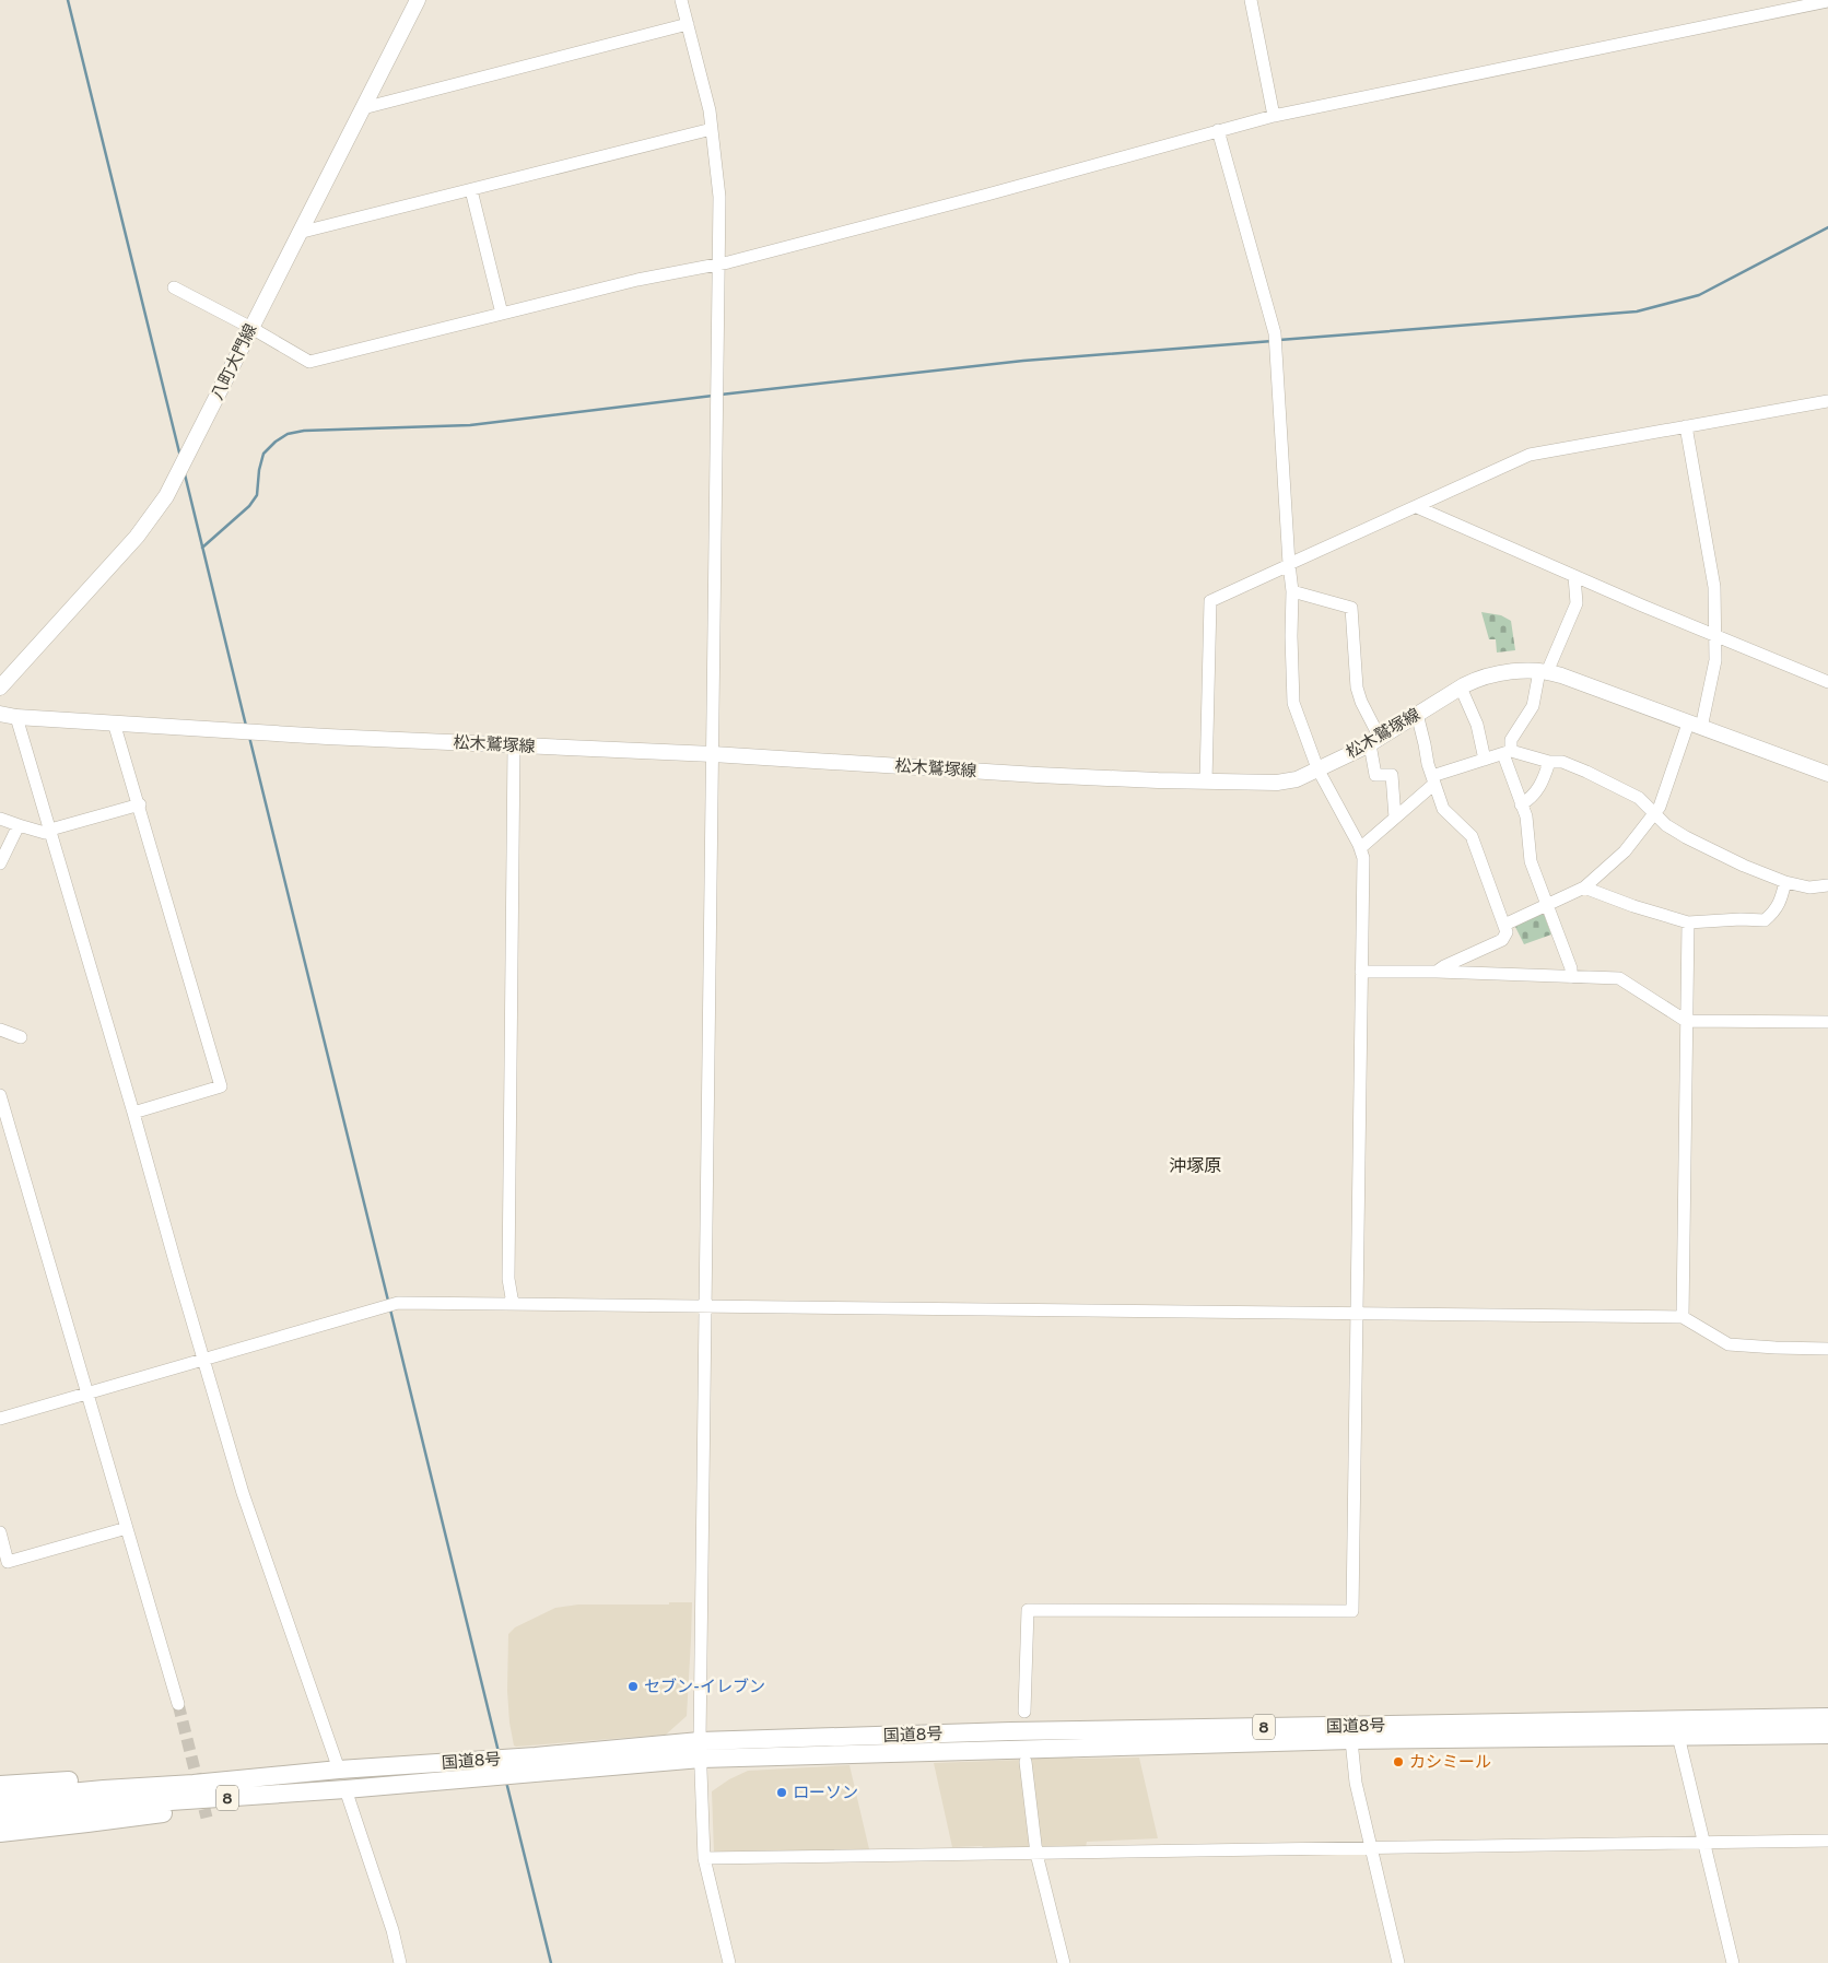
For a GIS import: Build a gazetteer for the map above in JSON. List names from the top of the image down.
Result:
{
  "streets": {
    "highway": ["国道8号", "8"],
    "main road": ["八町大門線", "松木鷲塚線"]
  },
  "crossings": [
    ["国道8号", "8"]
  ],
  "districts": ["沖塚原"],
  "places": ["セブン-イレブン", "カシミール", "ローソン"]
}
